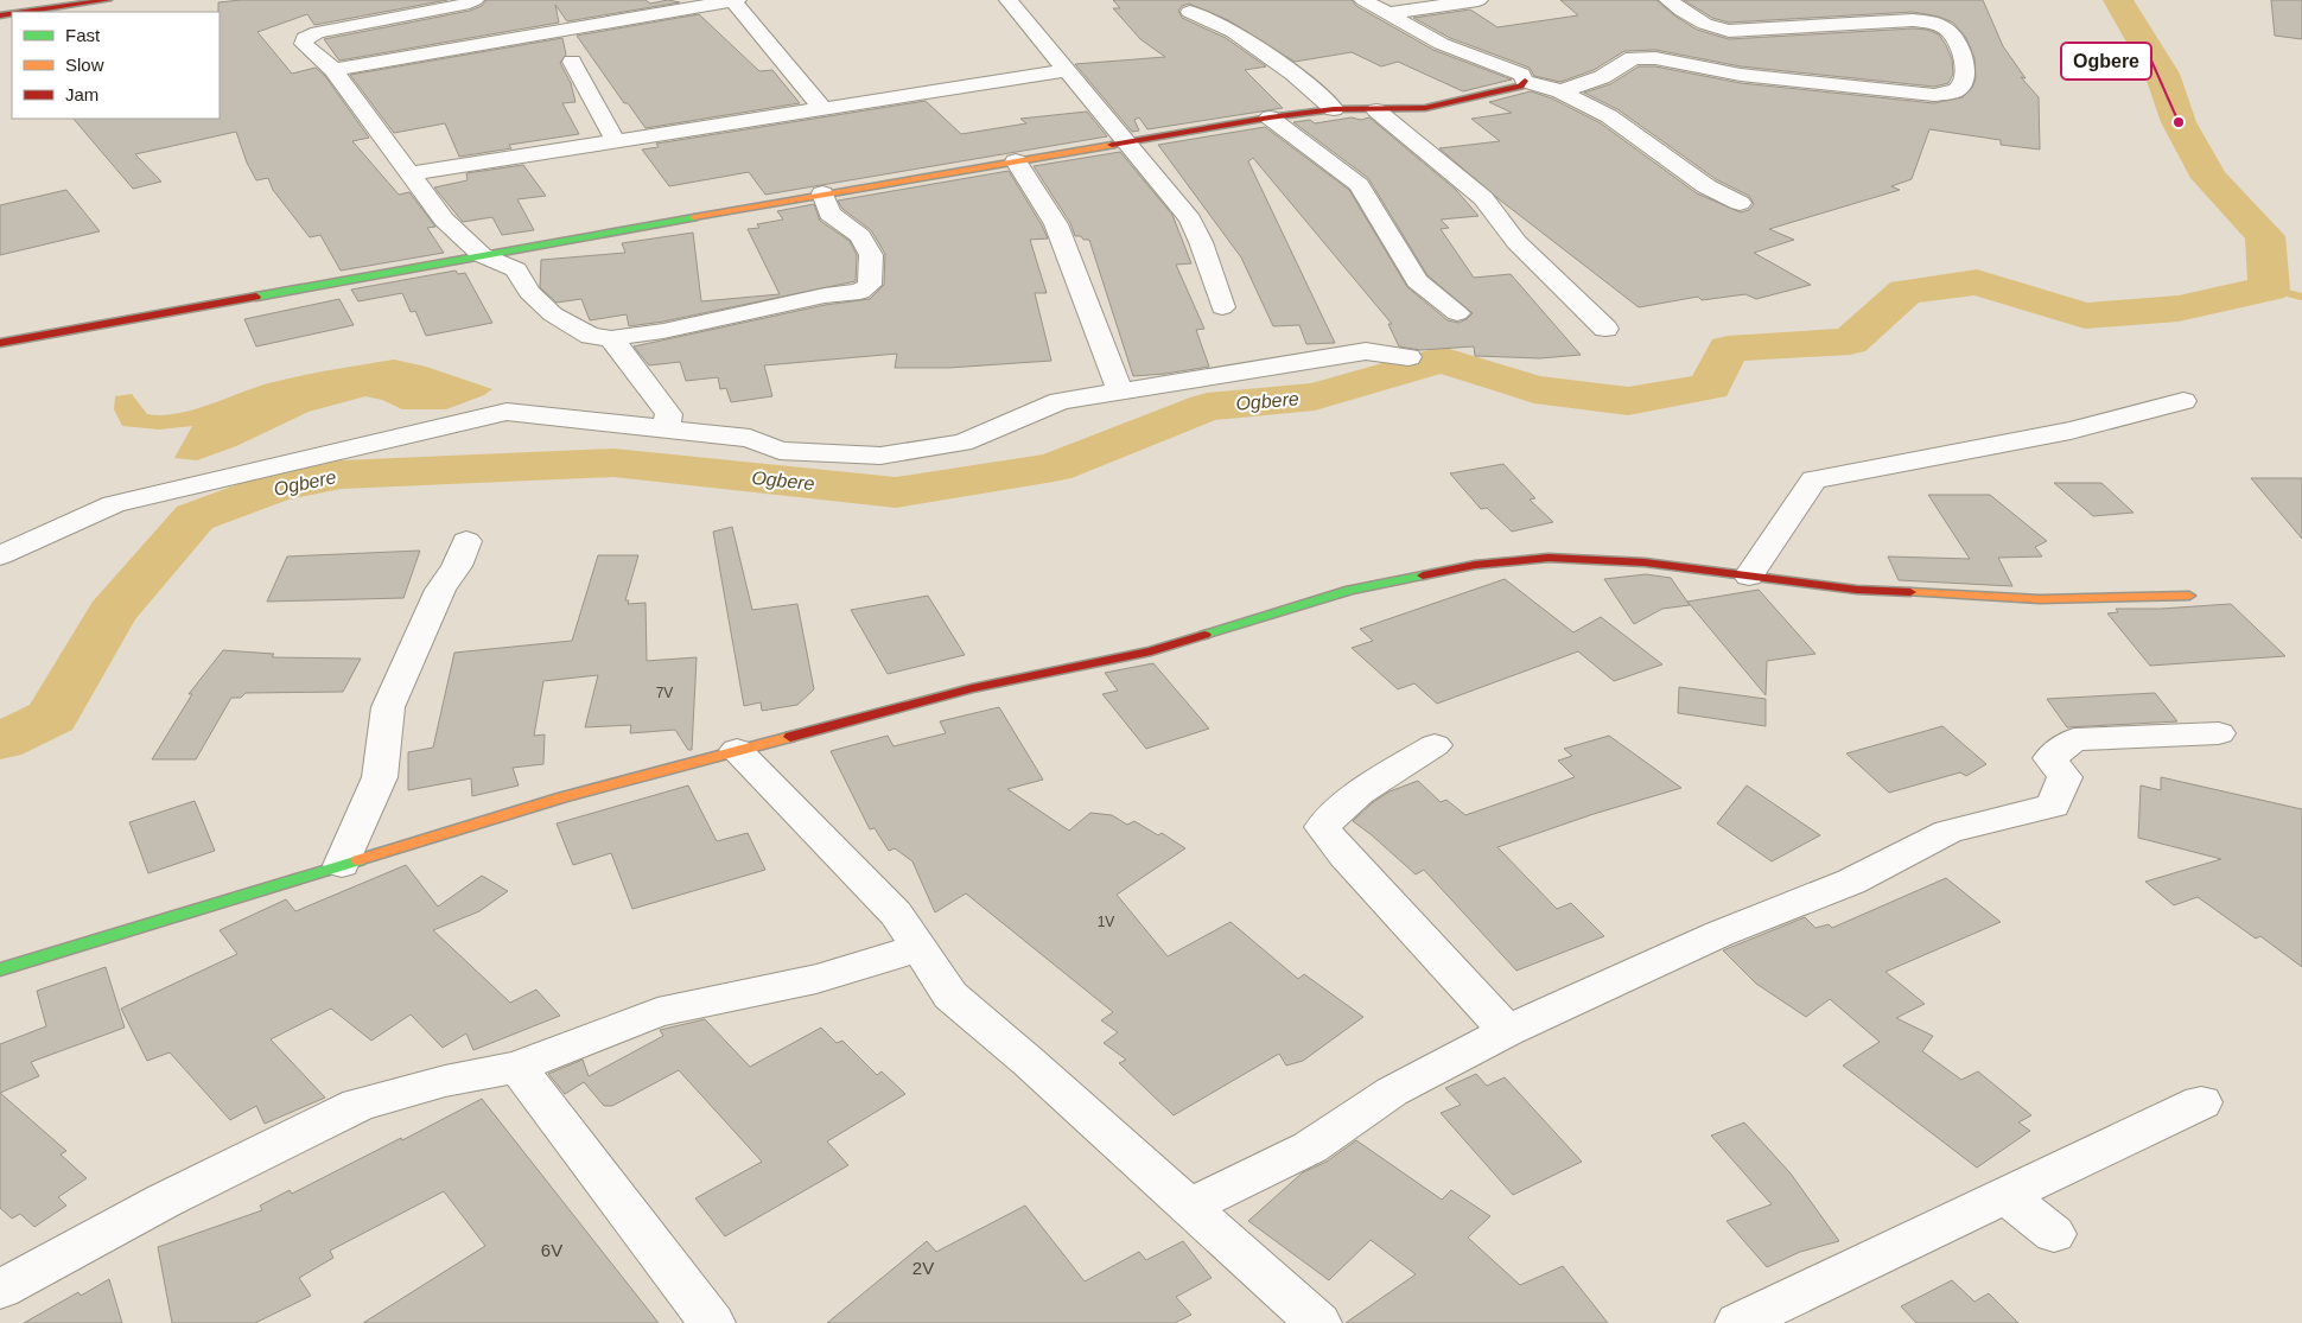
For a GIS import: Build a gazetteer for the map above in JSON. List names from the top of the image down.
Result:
{
  "water": ["Ogbere"],
  "places": ["Ogbere"],
  "house_numbers": [
    "7V",
    "1V",
    "6V",
    "2V"
  ],
  "legend": ["Fast", "Slow", "Jam"]
}
